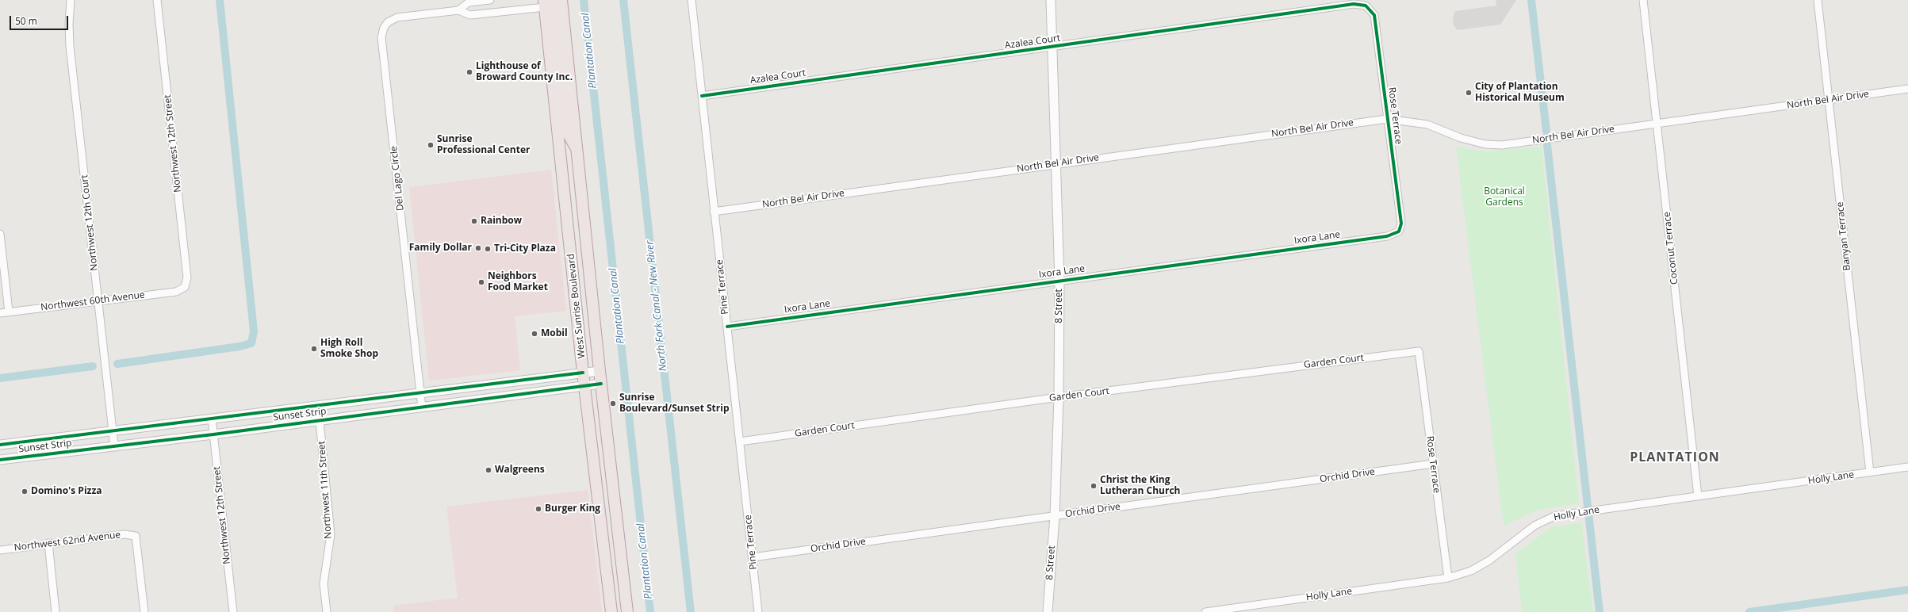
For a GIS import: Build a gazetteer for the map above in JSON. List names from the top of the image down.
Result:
{
  "streets": {
    "highway": ["West Sunrise Boulevard"],
    "street": [
      "Azalea Court",
      "North Bel Air Drive",
      "Rose Terrace",
      "Northwest 12th Street",
      "Del Lago Circle",
      "Northwest 12th Court",
      "Banyan Terrace",
      "Ixora Lane",
      "Coconut Terrace",
      "Pine Terrace",
      "Northwest 60th Avenue",
      "8 Street",
      "Garden Court",
      "Sunset Strip",
      "Orchid Drive",
      "Holly Lane",
      "Northwest 11th Street",
      "Northwest 62nd Avenue"
    ]
  },
  "crossings": [
    ["Azalea Court", "Rose Terrace"],
    ["Azalea Court", "Pine Terrace"],
    ["Azalea Court", "8 Street"],
    ["North Bel Air Drive", "Rose Terrace"],
    ["North Bel Air Drive", "Banyan Terrace"],
    ["North Bel Air Drive", "Coconut Terrace"],
    ["North Bel Air Drive", "Pine Terrace"],
    ["North Bel Air Drive", "8 Street"],
    ["Rose Terrace", "Ixora Lane"],
    ["Rose Terrace", "Garden Court"],
    ["Rose Terrace", "Orchid Drive"],
    ["Rose Terrace", "Holly Lane"],
    ["Northwest 12th Street", "Northwest 60th Avenue"],
    ["Northwest 12th Street", "Sunset Strip"],
    ["Del Lago Circle", "West Sunrise Boulevard"],
    ["Del Lago Circle", "Sunset Strip"],
    ["Northwest 12th Court", "Northwest 60th Avenue"],
    ["Northwest 12th Court", "Sunset Strip"],
    ["Banyan Terrace", "Holly Lane"],
    ["Ixora Lane", "Pine Terrace"],
    ["Ixora Lane", "8 Street"],
    ["Coconut Terrace", "Holly Lane"],
    ["Pine Terrace", "Garden Court"],
    ["Pine Terrace", "Orchid Drive"],
    ["West Sunrise Boulevard", "Sunset Strip"],
    ["8 Street", "Garden Court"],
    ["8 Street", "Orchid Drive"],
    ["Sunset Strip", "Northwest 11th Street"]
  ],
  "districts": ["PLANTATION"],
  "water": ["Plantation Canal", "North Fork Canal - New River"],
  "parks": ["Botanical Gardens"],
  "places": [
    "Lighthouse of Broward County Inc.",
    "City of Plantation Historical Museum",
    "Sunrise Professional Center",
    "Rainbow",
    "Family Dollar",
    "Tri-City Plaza",
    "Neighbors Food Market",
    "Mobil",
    "High Roll Smoke Shop",
    "Sunrise Boulevard/Sunset Strip",
    "Walgreens",
    "Christ the King Lutheran Church",
    "Domino's Pizza",
    "Burger King"
  ],
  "scale_bar": "50 m"
}
